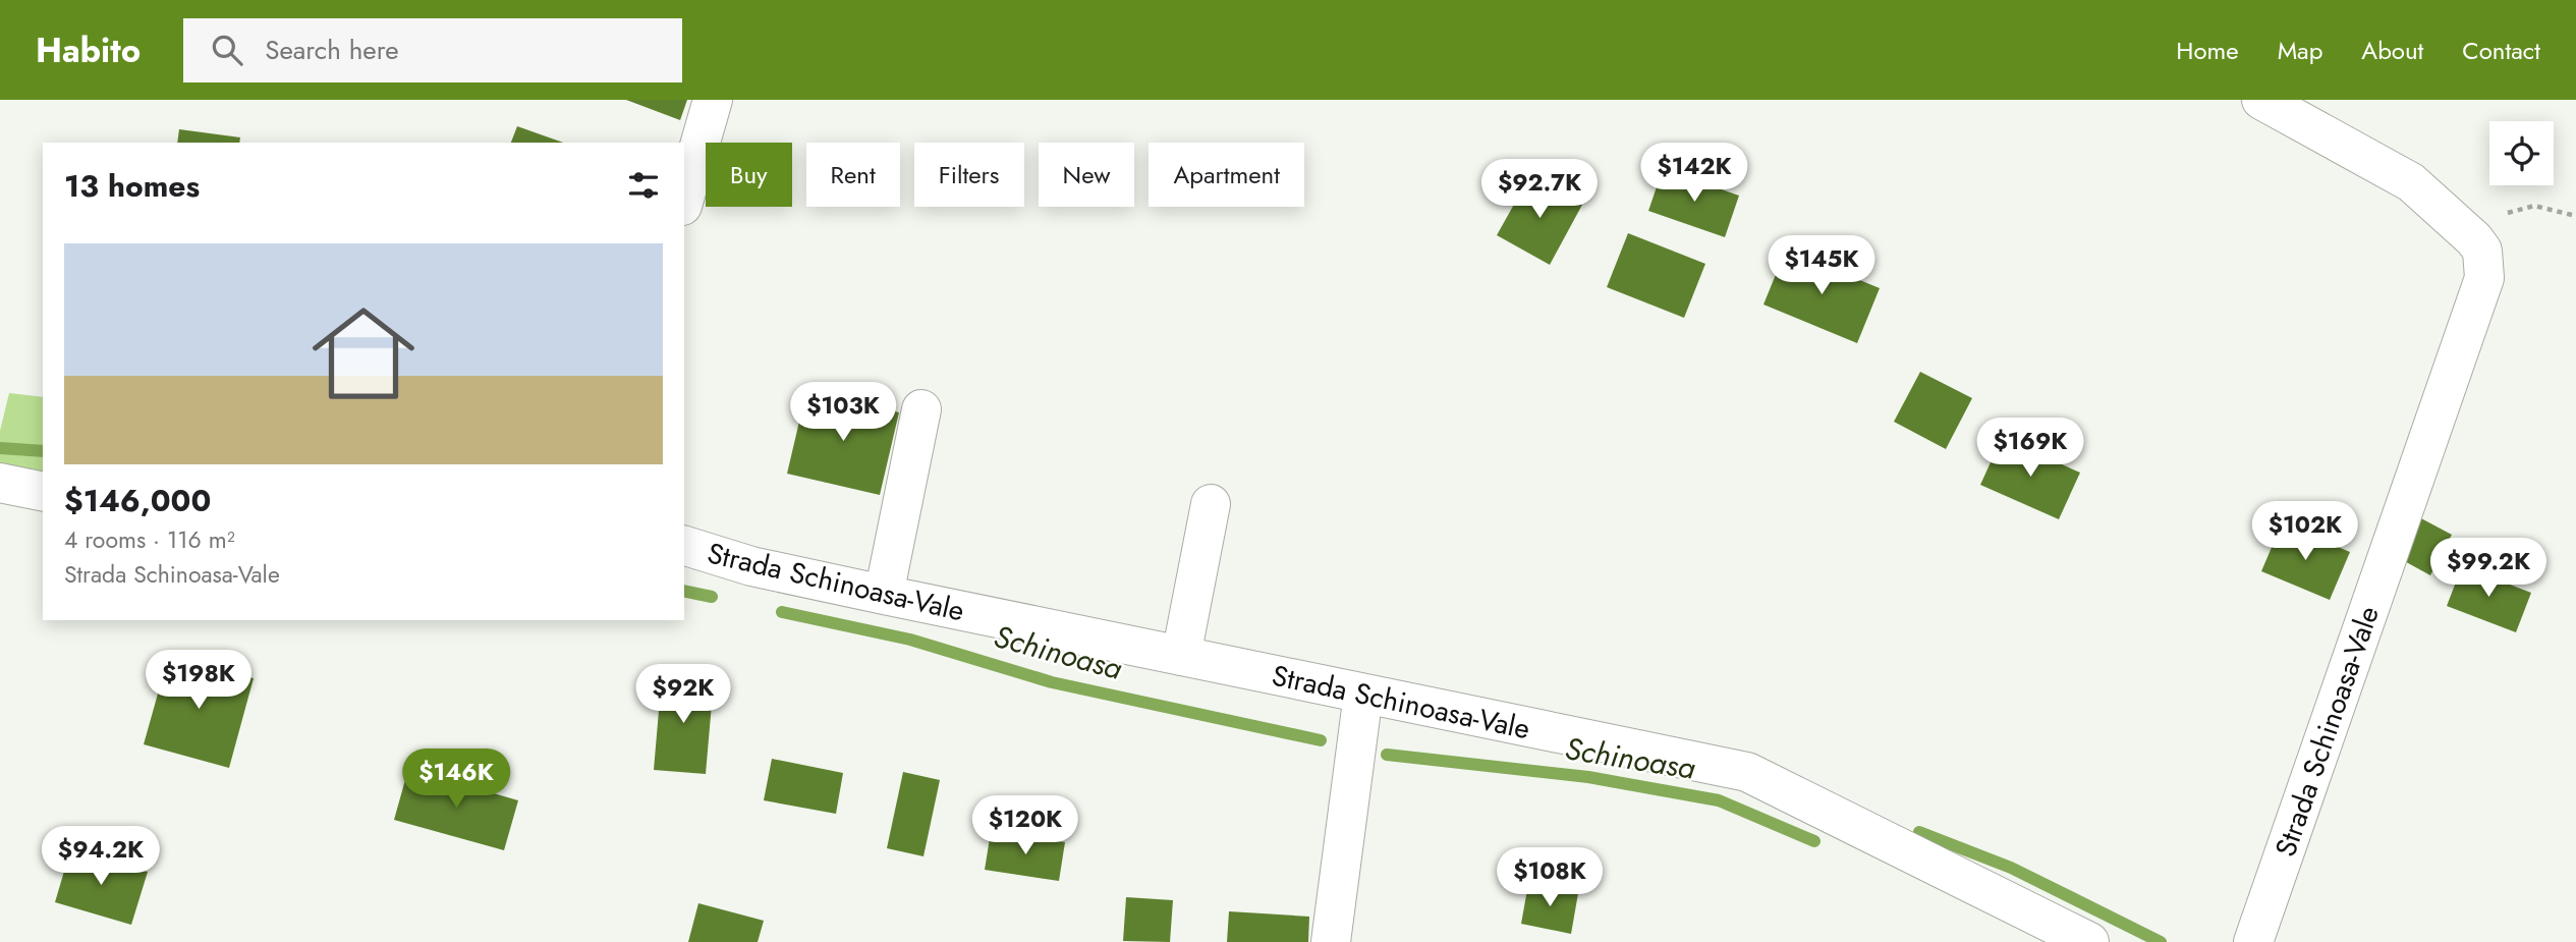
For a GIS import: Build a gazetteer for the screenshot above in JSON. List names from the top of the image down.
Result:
{
  "streets": {
    "street": ["Strada Schinoasa-Vale"]
  },
  "water": ["Schinoasa"],
  "page": {
    "header": "Habito",
    "search": "Search here",
    "nav": [
      "Home",
      "Map",
      "About",
      "Contact"
    ],
    "price": [
      "$142K",
      "$92.7K",
      "$145K",
      "$103K",
      "$169K",
      "$102K",
      "$99.2K",
      "$198K",
      "$92K",
      "$146K",
      "$120K",
      "$94.2K",
      "$108K"
    ],
    "chip": [
      "Buy",
      "Rent",
      "Filters",
      "New",
      "Apartment"
    ],
    "heading": "13 homes",
    "list": [
      {
        "name": "$146,000",
        "note": "4 rooms · 116 m² · Strada Schinoasa-Vale"
      }
    ]
  }
}
